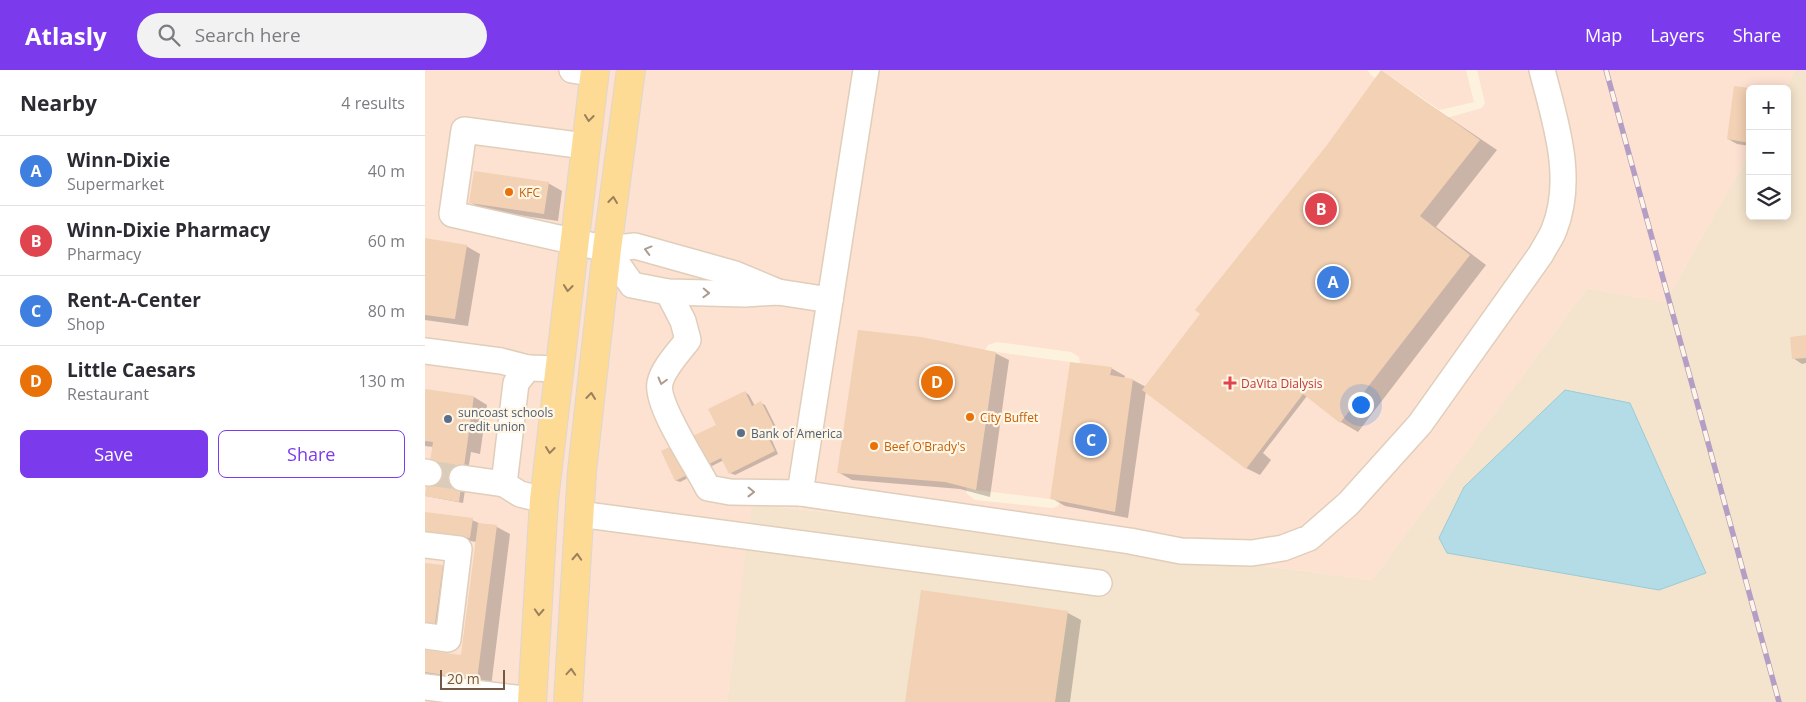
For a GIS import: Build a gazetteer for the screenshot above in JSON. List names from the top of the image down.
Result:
{
  "places": {
    "other": [
      "KFC",
      "City Buffet",
      "suncoast schools credit union",
      "Bank of America",
      "Beef O'Brady's"
    ],
    "health": ["DaVita Dialysis"]
  },
  "scale_bar": "20 m",
  "page": {
    "header": "Atlasly",
    "search": "Search here",
    "nav": ["Map", "Layers", "Share"],
    "heading": ["Nearby", "4 results"],
    "map_buttons": ["+", "−"],
    "list": [
      {
        "mark": "A",
        "name": "Winn-Dixie",
        "note": "Supermarket",
        "value": "40 m"
      },
      {
        "mark": "B",
        "name": "Winn-Dixie Pharmacy",
        "note": "Pharmacy",
        "value": "60 m"
      },
      {
        "mark": "C",
        "name": "Rent-A-Center",
        "note": "Shop",
        "value": "80 m"
      },
      {
        "mark": "D",
        "name": "Little Caesars",
        "note": "Restaurant",
        "value": "130 m"
      }
    ],
    "pins": [
      "B",
      "A",
      "D",
      "C"
    ],
    "buttons": ["Save", "Share"],
    "scale": "20 m"
  }
}
